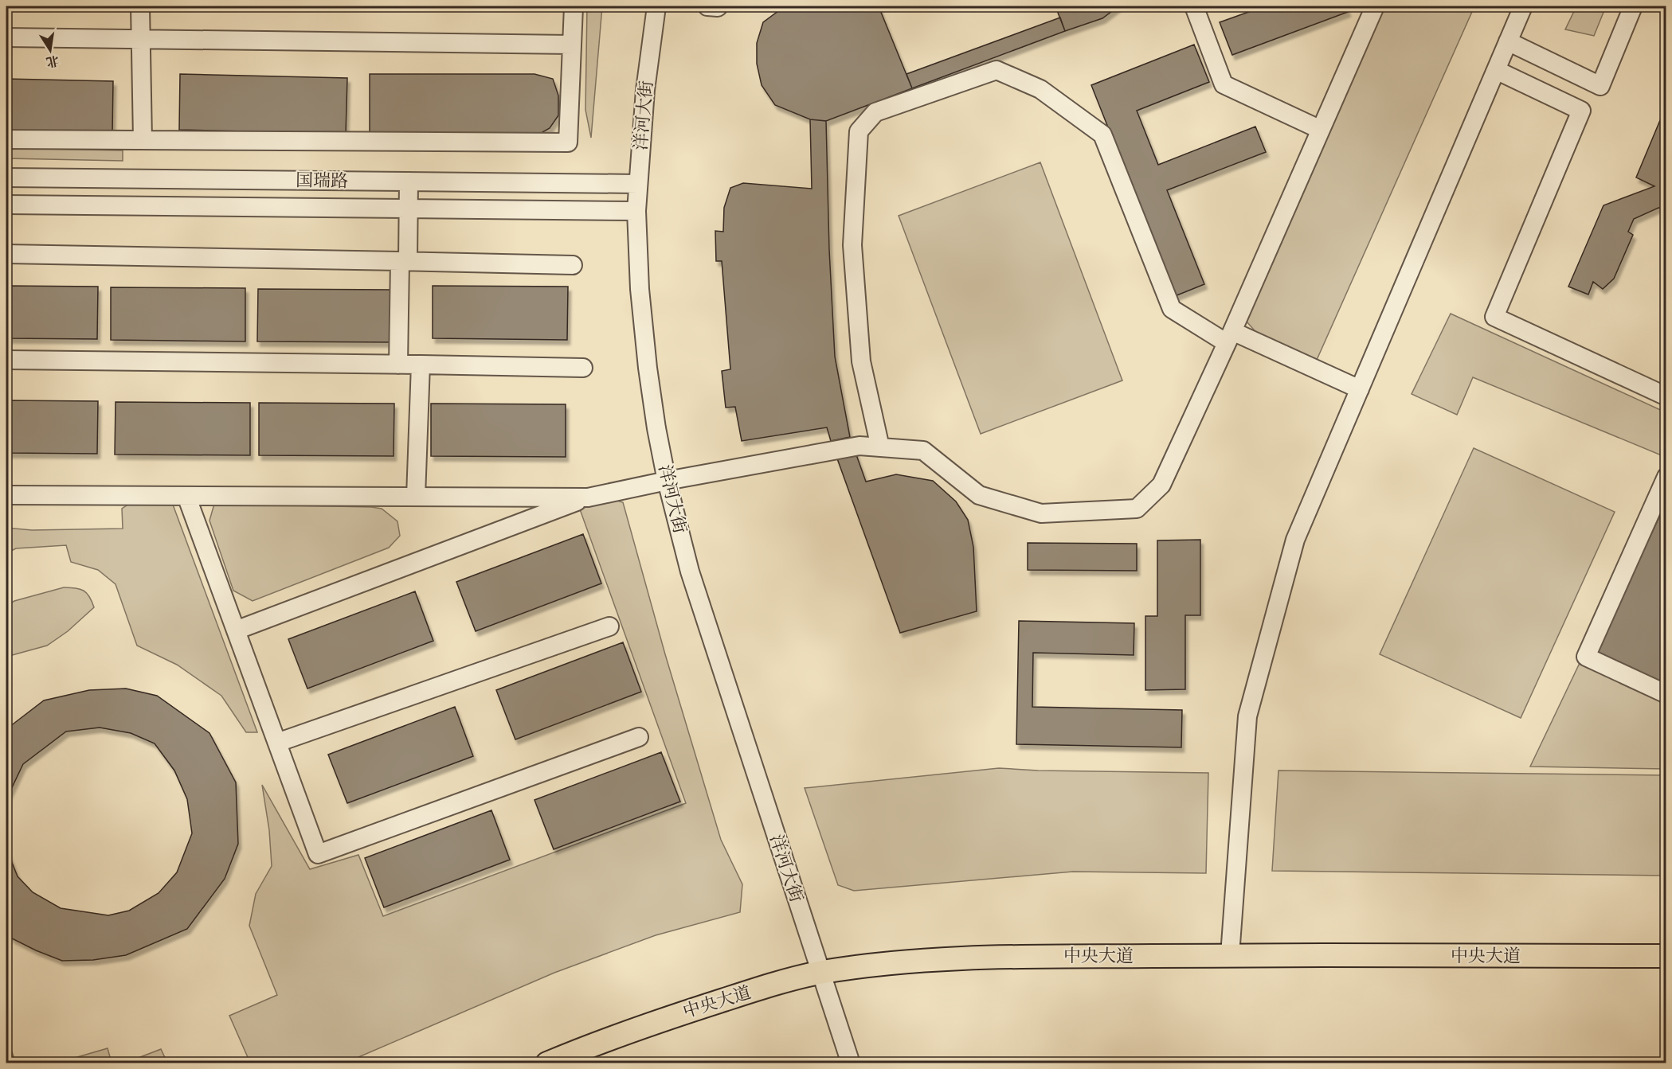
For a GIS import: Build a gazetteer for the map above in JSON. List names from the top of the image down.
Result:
{
  "streets": {
    "main road": ["中央大道"],
    "street": ["洋河大街", "国瑞路"]
  },
  "crossings": [
    ["洋河大街", "国瑞路"],
    ["洋河大街", "中央大道"]
  ],
  "north": "bottom"
}
